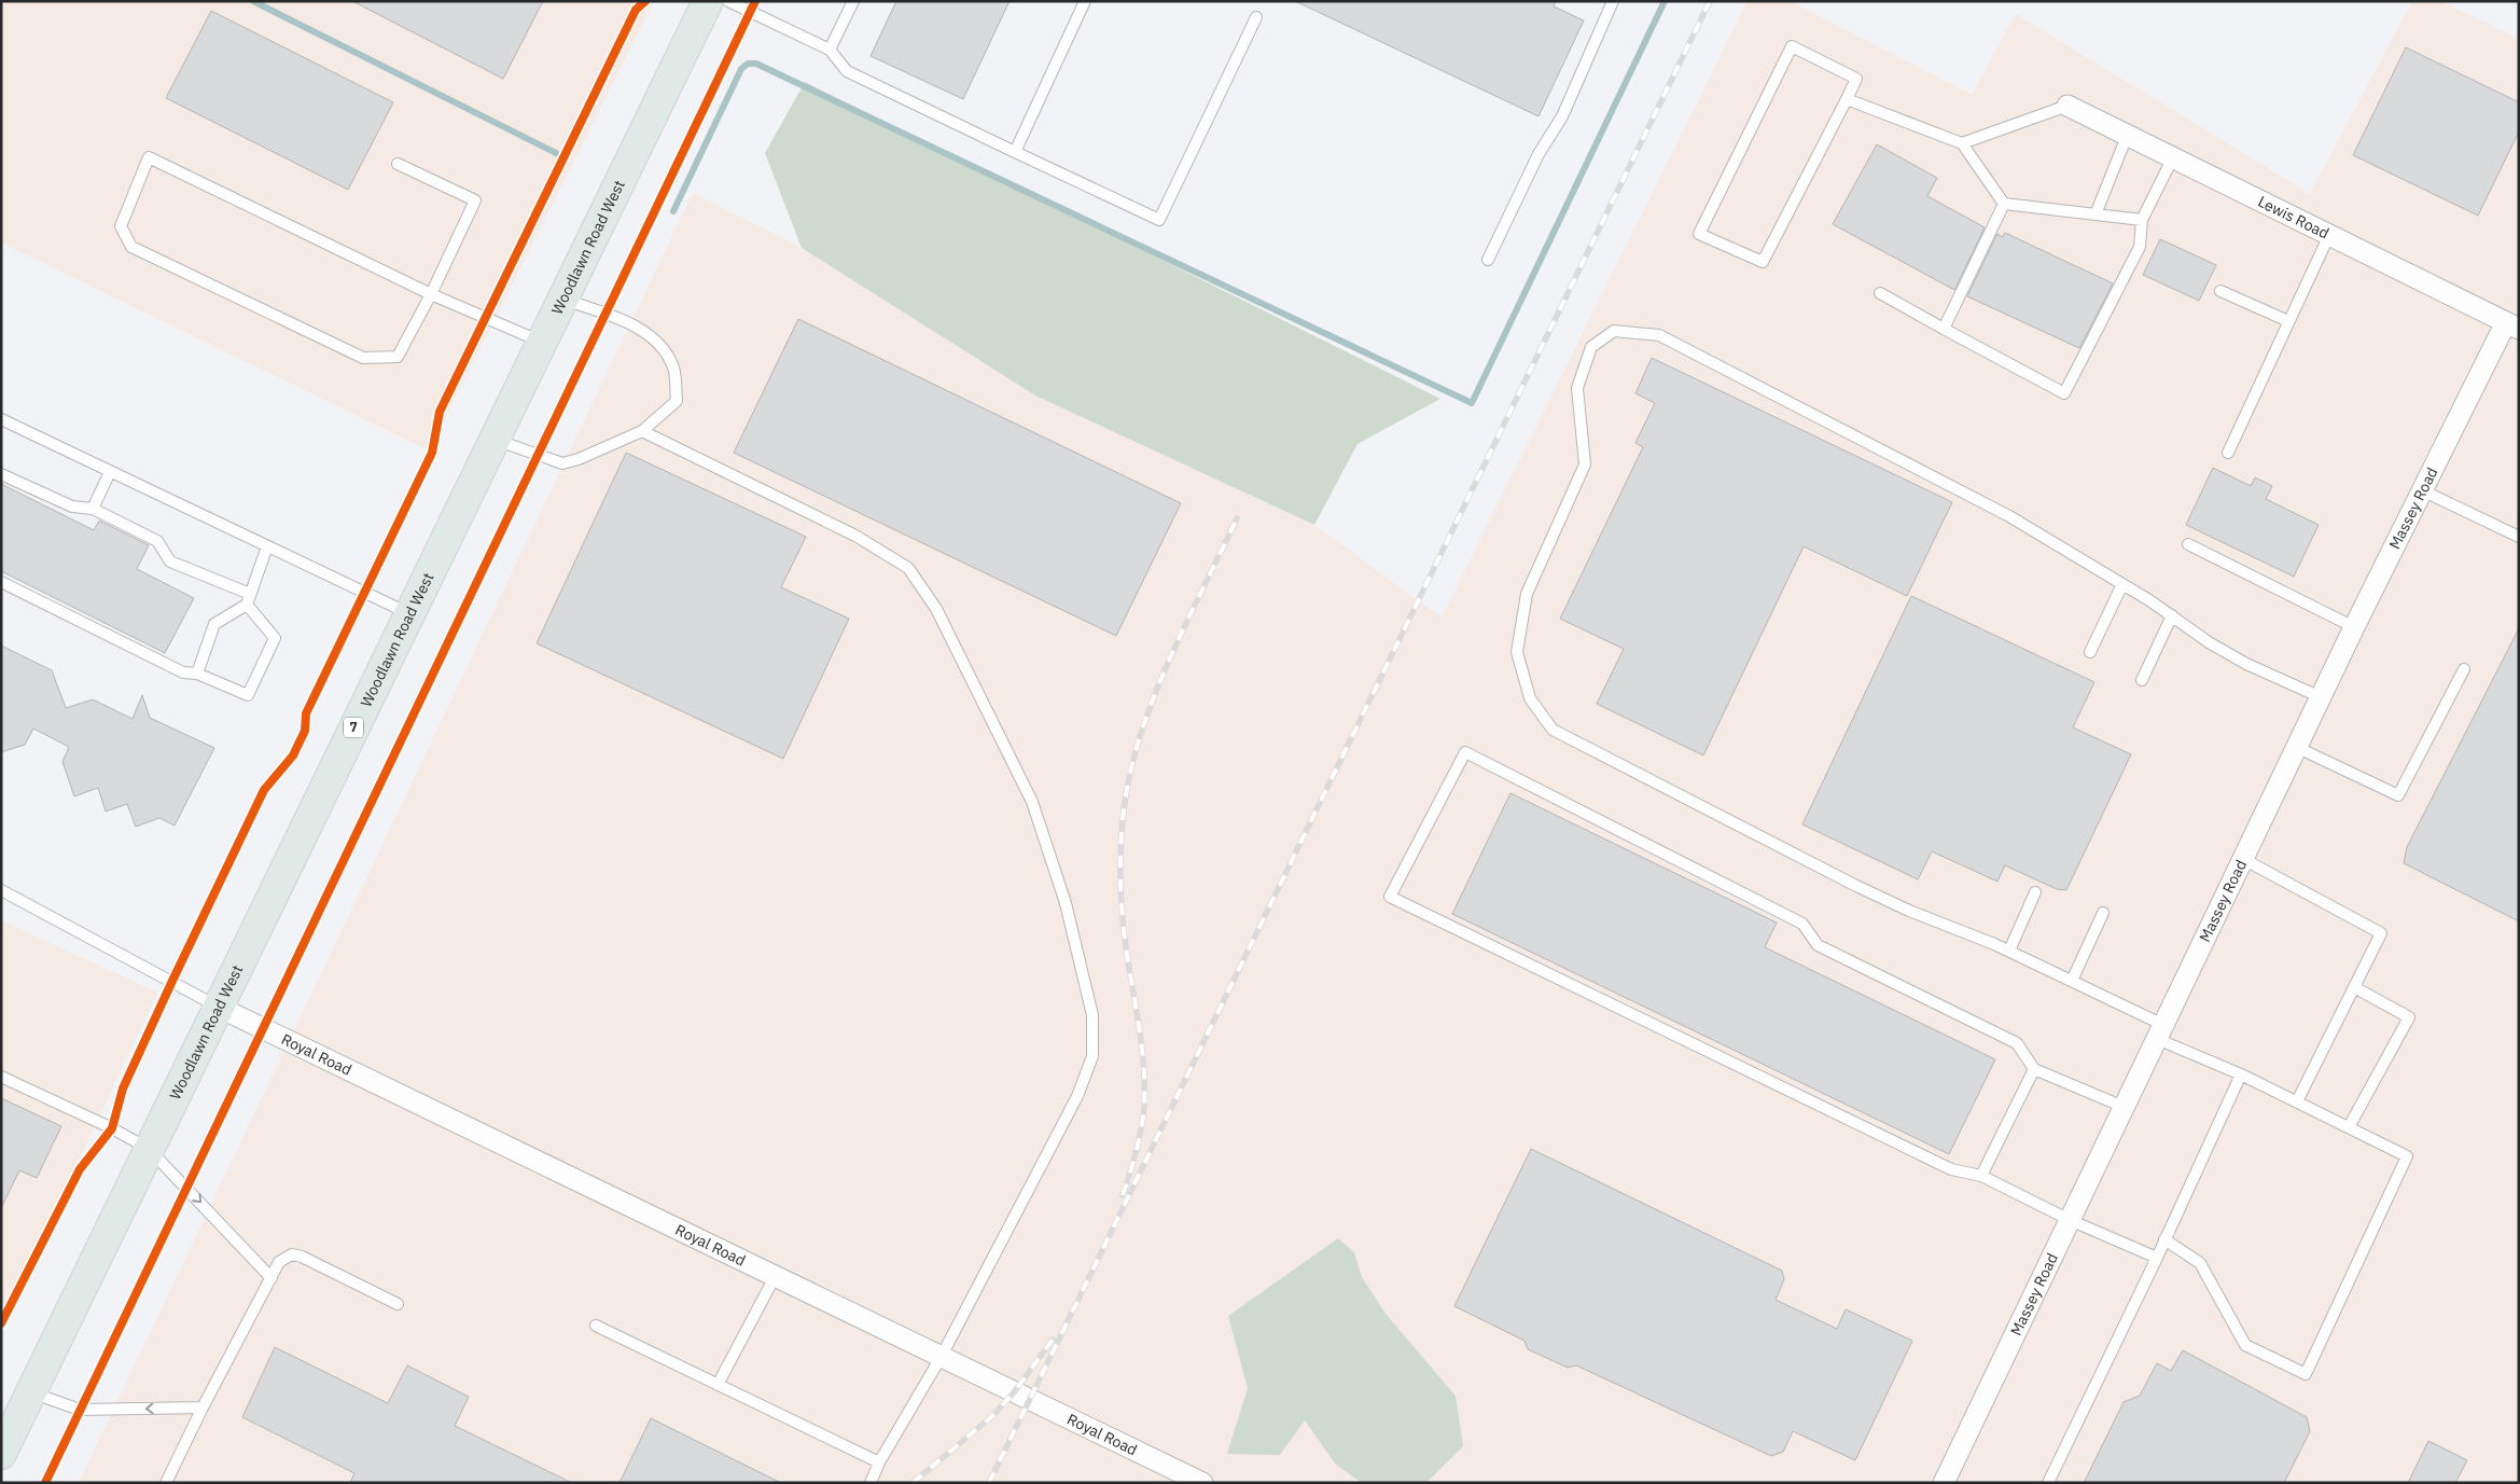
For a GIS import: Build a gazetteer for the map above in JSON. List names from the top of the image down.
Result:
{
  "streets": {
    "main road": ["Woodlawn Road West", "7"],
    "street": ["Lewis Road", "Massey Road", "Royal Road"]
  },
  "crossings": [
    ["Lewis Road", "Massey Road"],
    ["Woodlawn Road West", "Royal Road"]
  ]
}
